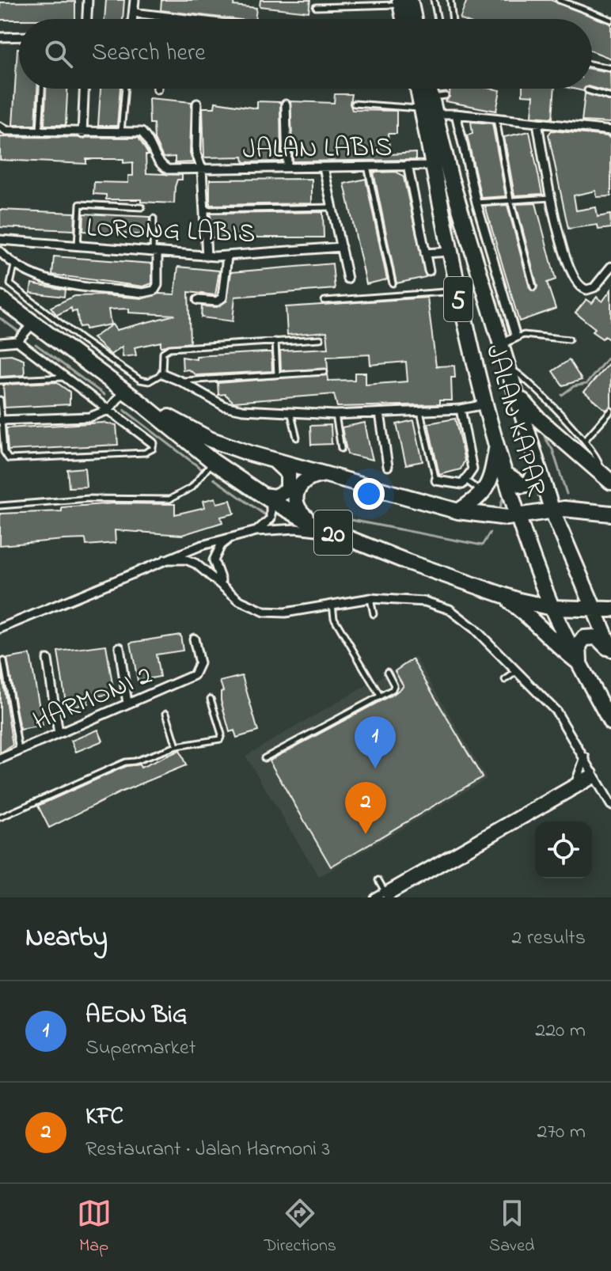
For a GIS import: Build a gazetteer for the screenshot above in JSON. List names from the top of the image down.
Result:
{
  "streets": {
    "highway": ["5", "JALAN KAPAR", "20"],
    "street": ["JALAN LABIS", "LORONG LABIS", "HARMONI 2"]
  },
  "crossings": [
    ["JALAN LABIS", "JALAN KAPAR"],
    ["JALAN KAPAR", "20"]
  ],
  "page": {
    "search": "Search here",
    "pins": ["1", "2"],
    "heading": ["Nearby", "2 results"],
    "list": [
      {
        "mark": "1",
        "name": "AEON BiG",
        "note": "Supermarket",
        "value": "220 m"
      },
      {
        "mark": "2",
        "name": "KFC",
        "note": "Restaurant · Jalan Harmoni 3",
        "value": "270 m"
      }
    ],
    "nav": ["Map", "Directions", "Saved"]
  }
}
